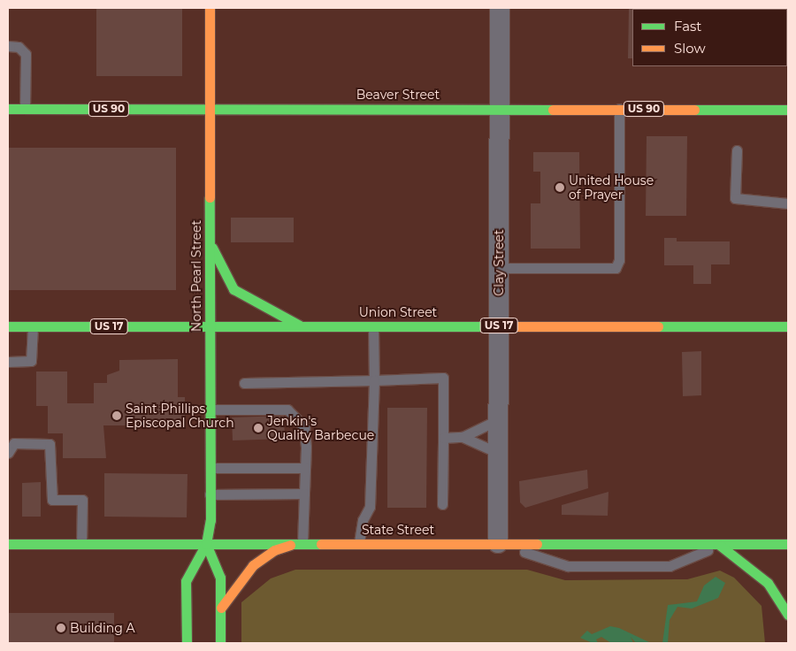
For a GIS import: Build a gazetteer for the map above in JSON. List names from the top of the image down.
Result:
{
  "streets": {
    "main road": [
      "Beaver Street",
      "US 90",
      "North Pearl Street",
      "Union Street",
      "US 17",
      "State Street"
    ],
    "street": ["Clay Street"]
  },
  "crossings": [
    ["Beaver Street", "Clay Street"],
    ["Beaver Street", "North Pearl Street"],
    ["Clay Street", "Union Street"],
    ["Clay Street", "State Street"],
    ["North Pearl Street", "Union Street"],
    ["North Pearl Street", "State Street"]
  ],
  "places": [
    "United House of Prayer",
    "Saint Phillips Episcopal Church",
    "Jenkin's Quality Barbecue",
    "Building A"
  ],
  "legend": ["Fast", "Slow"]
}
